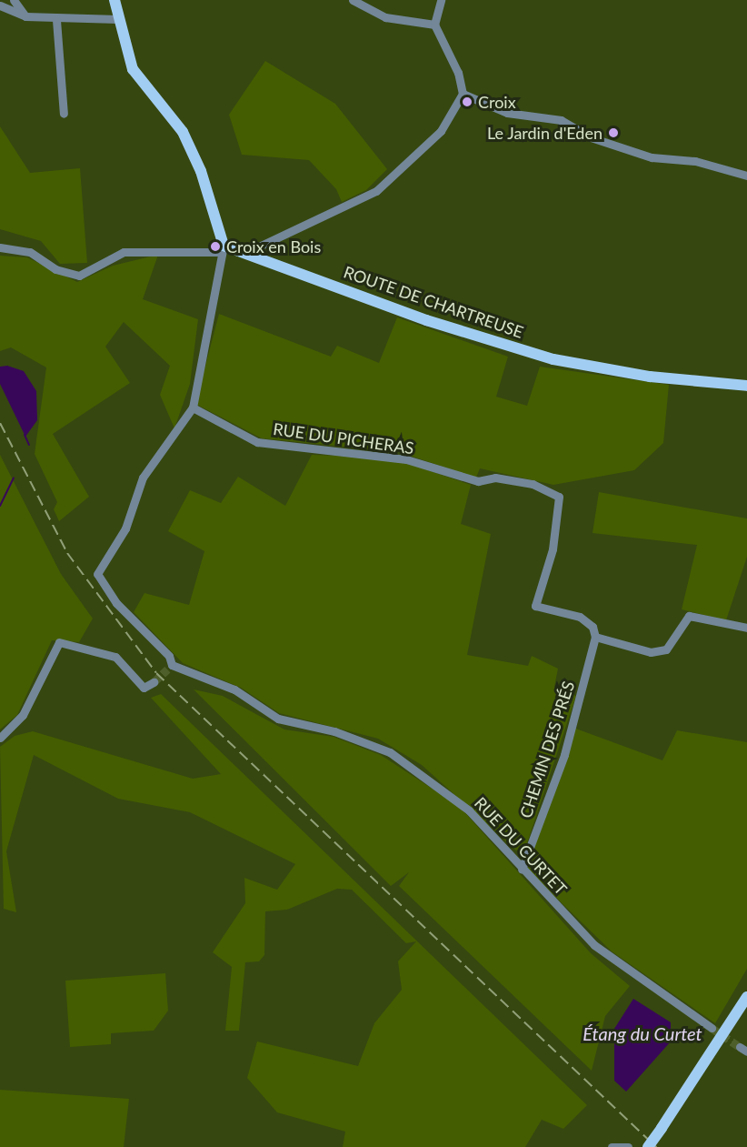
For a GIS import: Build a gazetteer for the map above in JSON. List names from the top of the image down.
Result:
{
  "streets": {
    "main road": ["ROUTE DE CHARTREUSE"],
    "street": ["RUE DU PICHERAS", "CHEMIN DES PRÉS", "RUE DU CURTET"]
  },
  "crossings": [
    ["RUE DU PICHERAS", "CHEMIN DES PRÉS"],
    ["RUE DU PICHERAS", "RUE DU CURTET"],
    ["CHEMIN DES PRÉS", "RUE DU CURTET"]
  ],
  "water": ["Étang du Curtet"],
  "places": ["Croix", "Le Jardin d'Eden", "Croix en Bois"]
}
